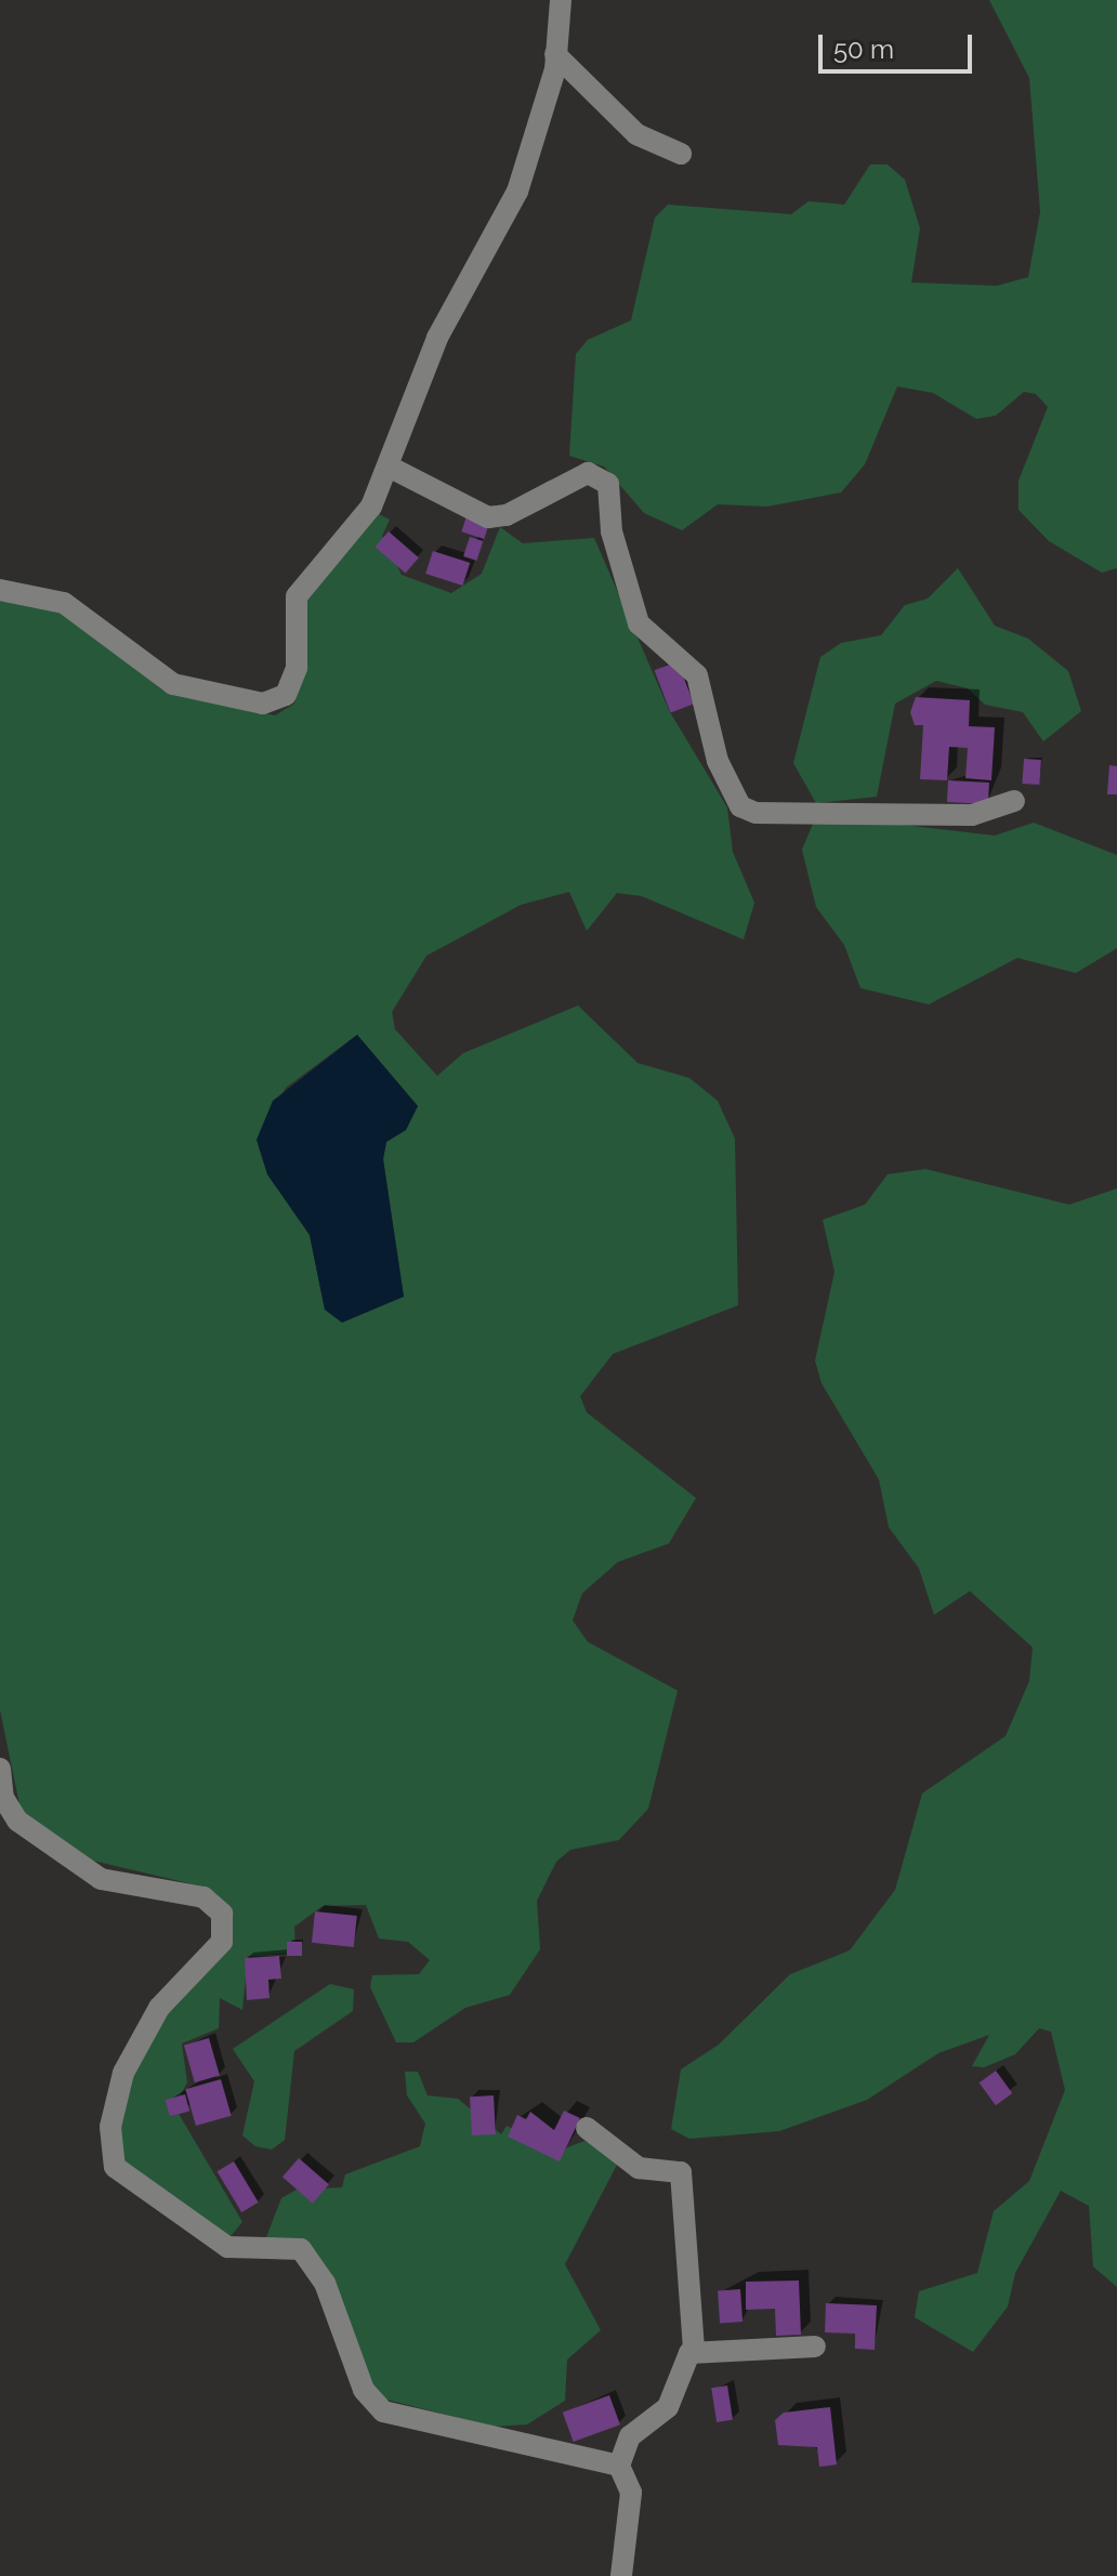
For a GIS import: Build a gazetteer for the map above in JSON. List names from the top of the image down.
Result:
{
  "scale_bar": "50 m"
}
